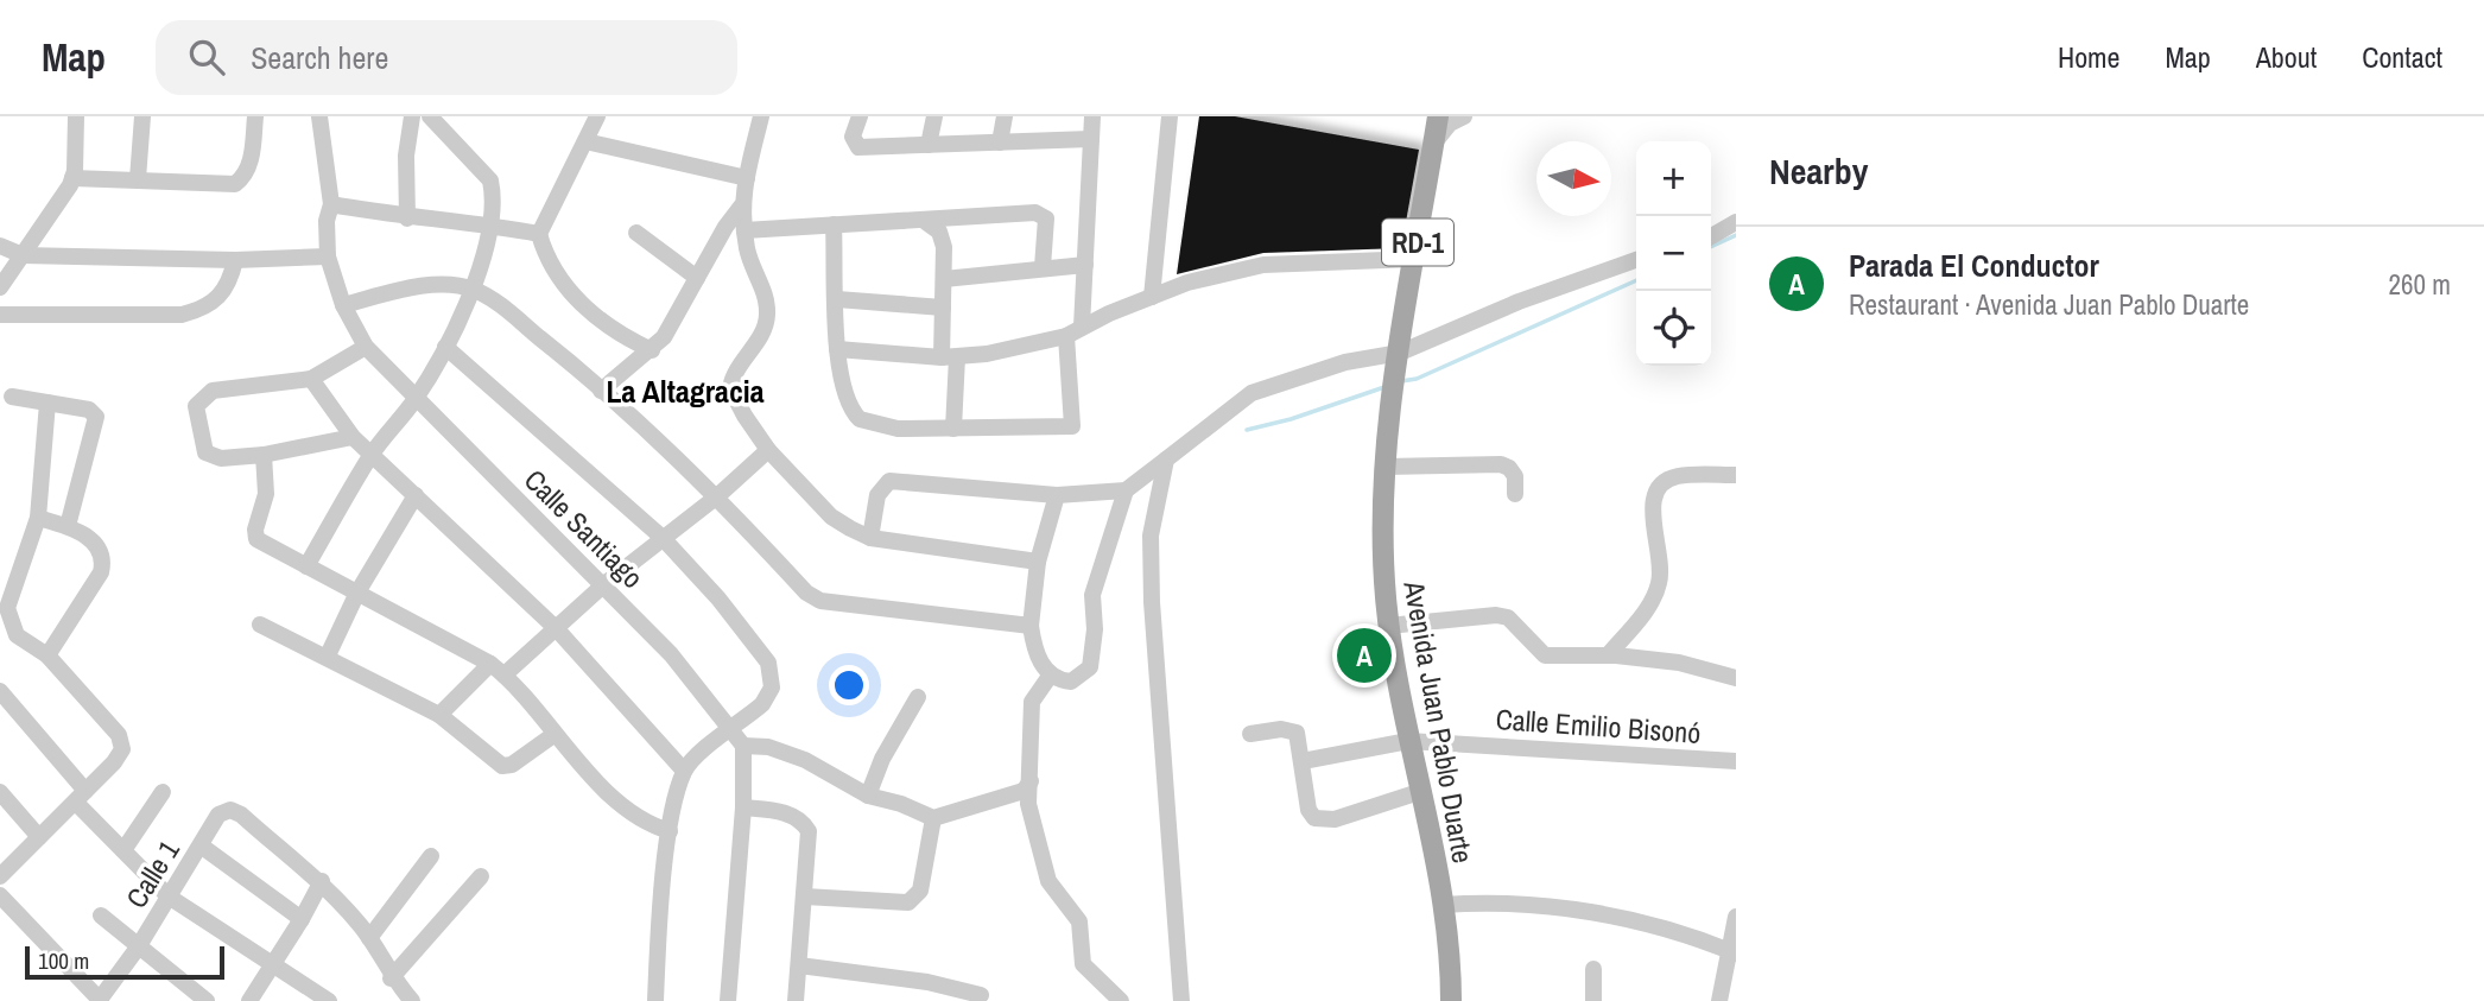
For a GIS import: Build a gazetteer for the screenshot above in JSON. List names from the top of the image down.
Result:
{
  "streets": {
    "main road": ["RD-1", "Avenida Juan Pablo Duarte"],
    "street": ["Calle Santiago", "Calle Emilio Bisonó", "Calle 1"]
  },
  "crossings": [
    ["RD-1", "Avenida Juan Pablo Duarte"],
    ["Avenida Juan Pablo Duarte", "Calle Emilio Bisonó"]
  ],
  "districts": ["La Altagracia"],
  "scale_bar": "100 m",
  "north": "right",
  "page": {
    "header": "Map",
    "search": "Search here",
    "nav": [
      "Home",
      "Map",
      "About",
      "Contact"
    ],
    "heading": "Nearby",
    "map_buttons": ["+", "−"],
    "list": [
      {
        "mark": "A",
        "name": "Parada El Conductor",
        "note": "Restaurant · Avenida Juan Pablo Duarte",
        "value": "260 m"
      }
    ],
    "pins": "A",
    "scale": "100 m"
  }
}
